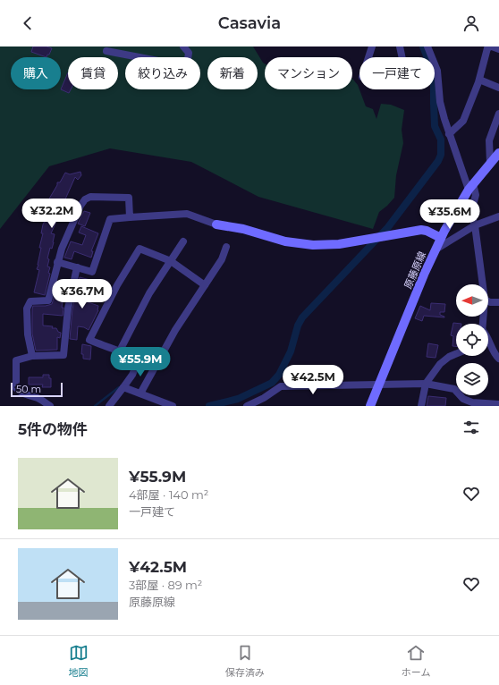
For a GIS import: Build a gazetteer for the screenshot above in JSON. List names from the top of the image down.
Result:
{
  "streets": {
    "main road": ["原藤原線"]
  },
  "scale_bar": "50 m",
  "north": "left",
  "page": {
    "header": "Casavia",
    "chip": [
      "購入",
      "賃貸",
      "絞り込み",
      "新着",
      "マンション",
      "一戸建て"
    ],
    "price": [
      "¥32.2M",
      "¥35.6M",
      "¥36.7M",
      "¥55.9M",
      "¥42.5M"
    ],
    "scale": "50 m",
    "heading": "5件の物件",
    "list": [
      {
        "name": "¥55.9M",
        "note": "4部屋 · 140 m² · 一戸建て"
      },
      {
        "name": "¥42.5M",
        "note": "3部屋 · 89 m² · 原藤原線"
      }
    ],
    "tabs": ["地図", "保存済み", "ホーム"]
  }
}
